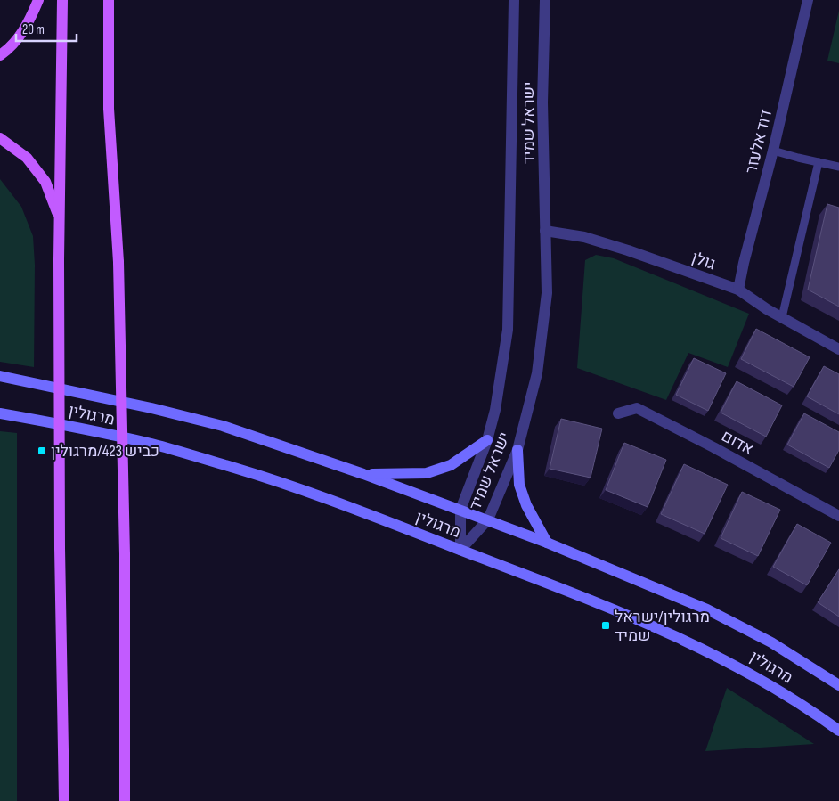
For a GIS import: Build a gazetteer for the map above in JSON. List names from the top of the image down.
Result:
{
  "streets": {
    "main road": ["מרגולין"],
    "street": [
      "ישראל שמיד",
      "דוד אלעזר",
      "גולן",
      "אדום"
    ]
  },
  "crossings": [
    ["ישראל שמיד", "גולן"],
    ["ישראל שמיד", "מרגולין"],
    ["דוד אלעזר", "גולן"]
  ],
  "places": {
    "transit": ["כביש 423/מרגולין", "מרגולין/ישראל שמיד"]
  },
  "scale_bar": "20 m"
}
